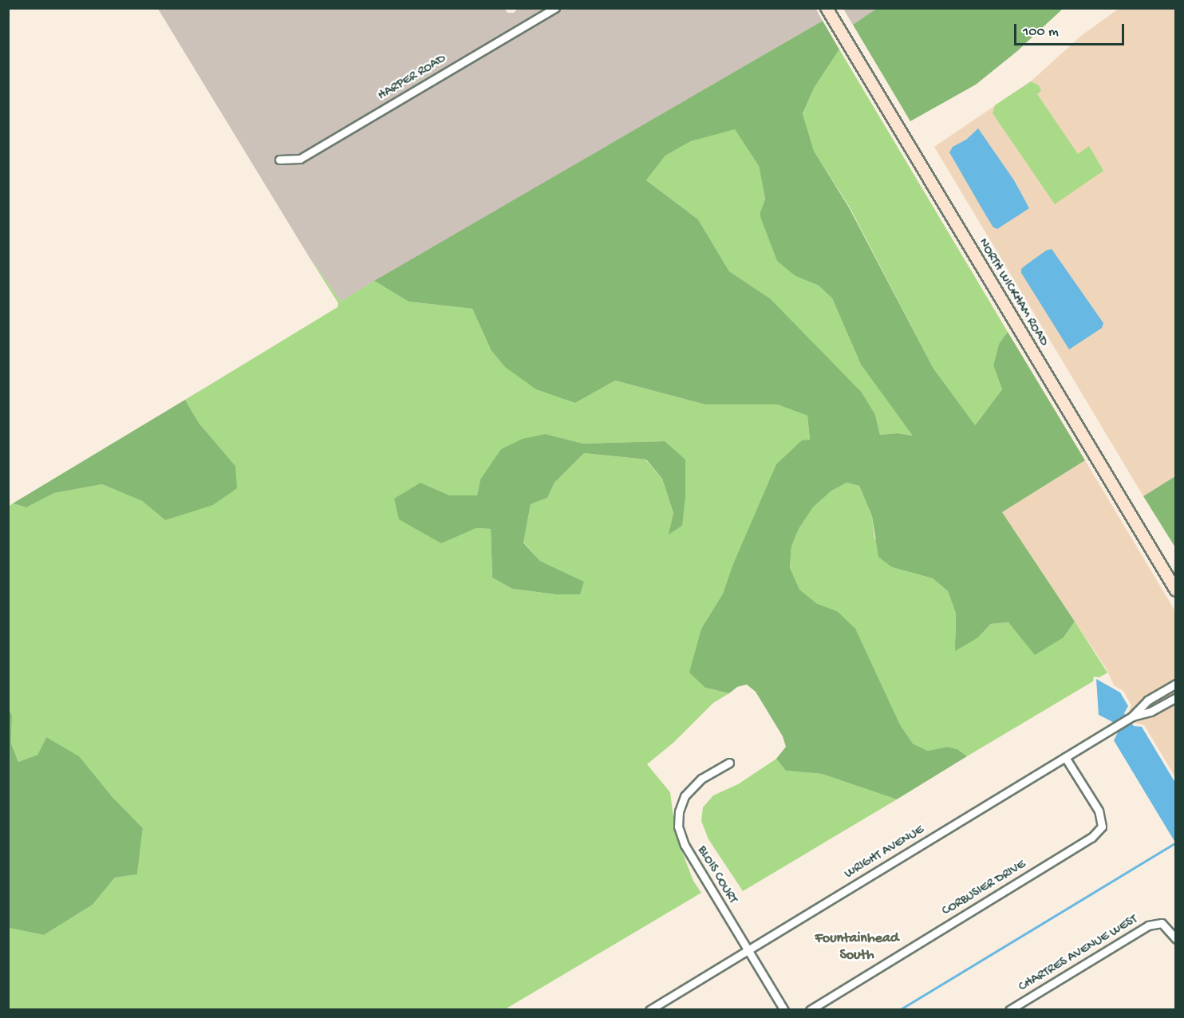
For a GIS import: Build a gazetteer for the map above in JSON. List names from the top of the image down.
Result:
{
  "streets": {
    "main road": ["NORTH WICKHAM ROAD"],
    "street": [
      "HARPER ROAD",
      "WRIGHT AVENUE",
      "BLOIS COURT",
      "CORBUSIER DRIVE",
      "CHARTRES AVENUE WEST"
    ]
  },
  "crossings": [
    ["WRIGHT AVENUE", "BLOIS COURT"],
    ["WRIGHT AVENUE", "CORBUSIER DRIVE"]
  ],
  "districts": ["Fountainhead South"],
  "scale_bar": "100 m"
}
